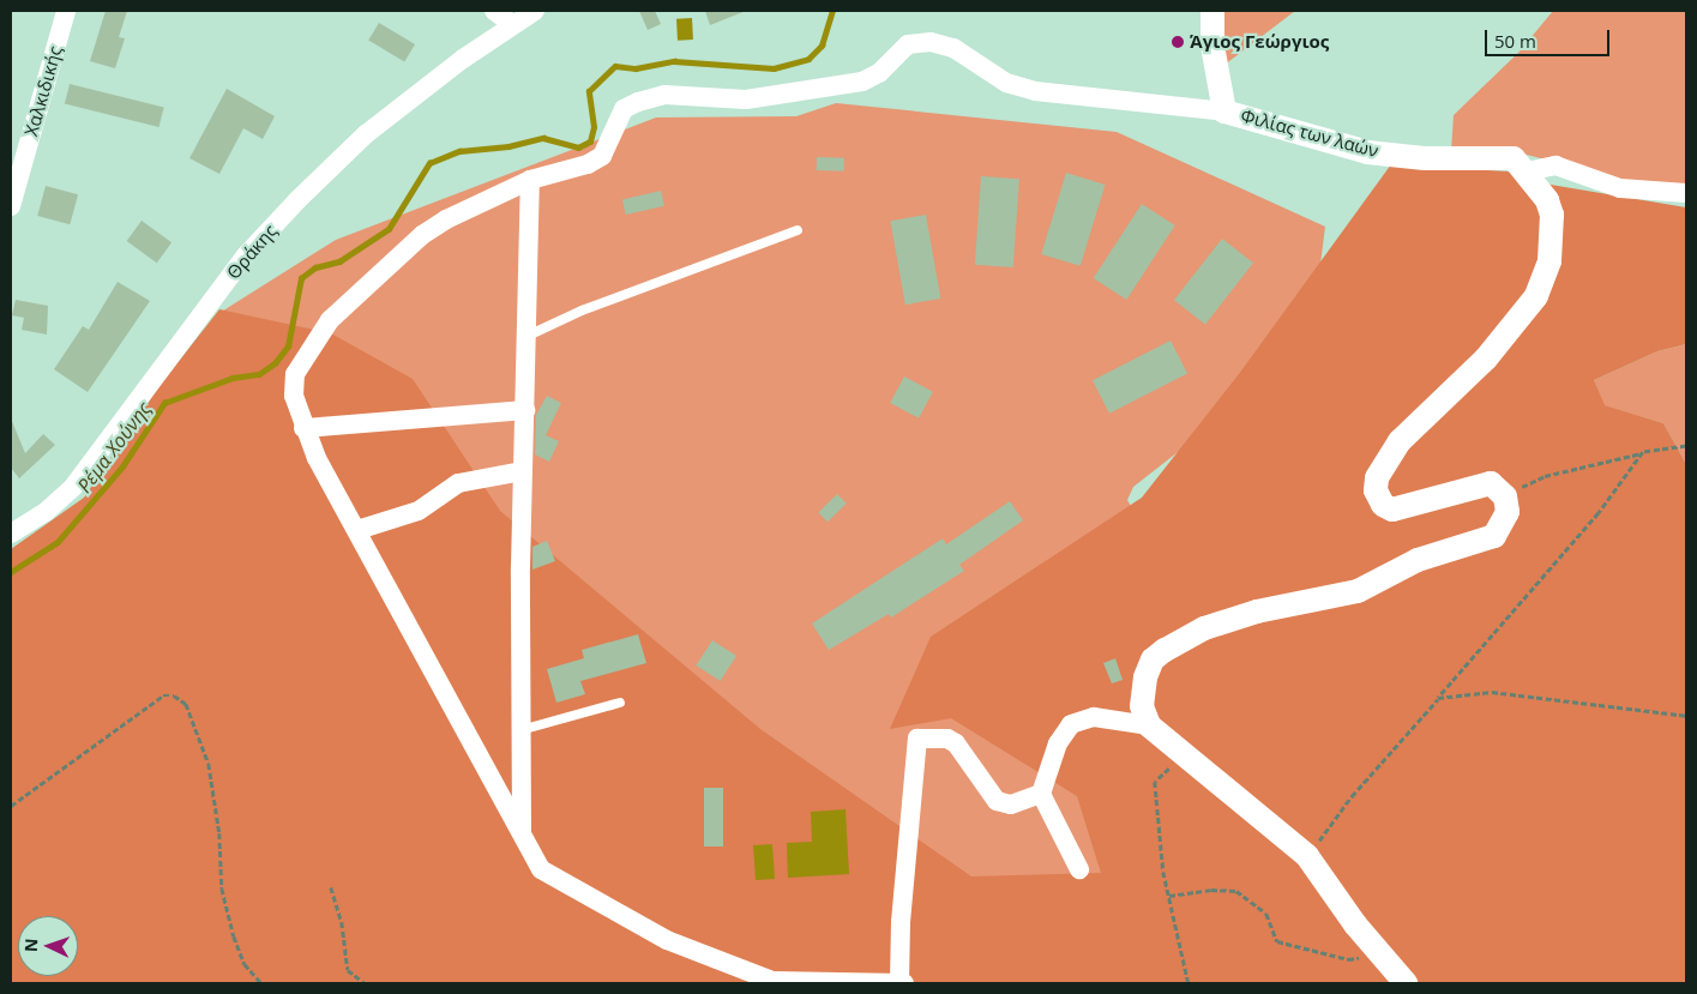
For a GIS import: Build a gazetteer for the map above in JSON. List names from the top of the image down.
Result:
{
  "streets": {
    "street": ["Χαλκιδικής", "Φιλίας των λαών", "Θράκης"]
  },
  "water": ["Ρέμα Χούνης"],
  "places": ["Άγιος Γεώργιος"],
  "scale_bar": "50 m",
  "north": "left"
}
